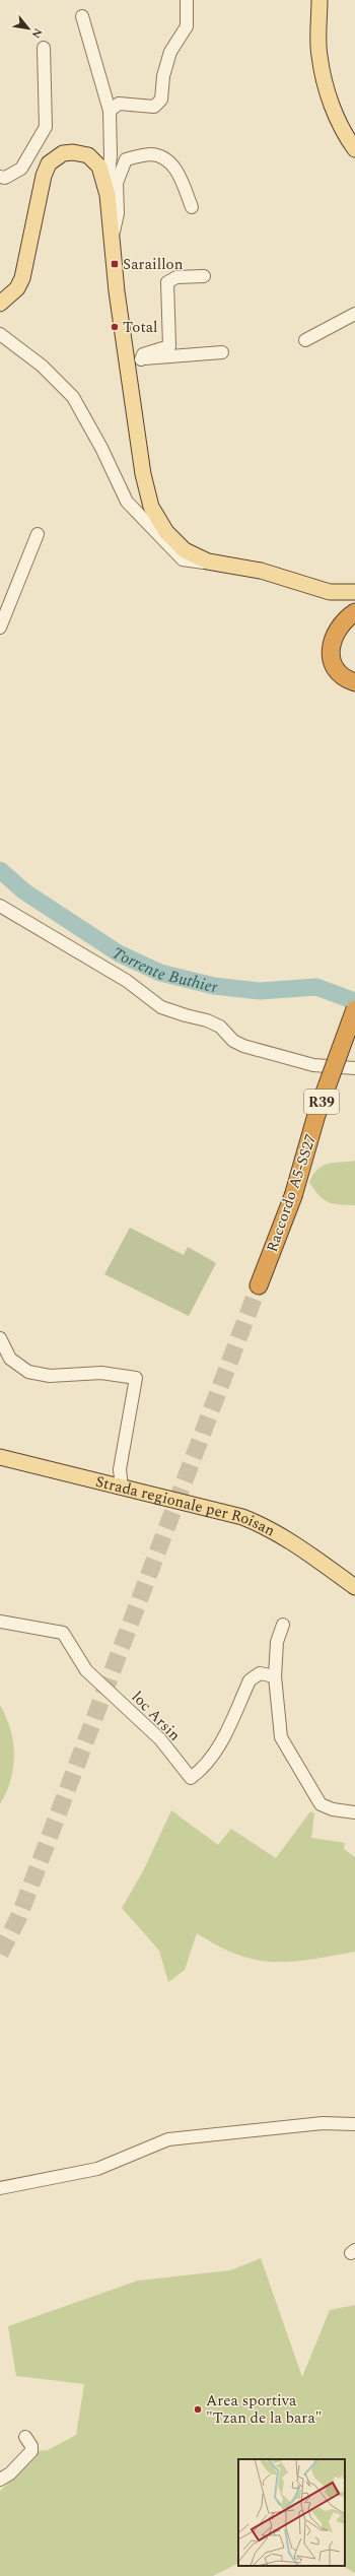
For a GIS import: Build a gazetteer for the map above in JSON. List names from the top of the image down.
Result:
{
  "streets": {
    "highway": ["R39", "Raccordo A5-SS27"],
    "main road": ["Strada regionale per Roisan"],
    "street": ["loc Arsin"]
  },
  "water": ["Torrente Buthier"],
  "places": {
    "transit": ["Saraillon"],
    "other": ["Total", "Area sportiva \"Tzan de la bara\""]
  },
  "north": "bottom right"
}
